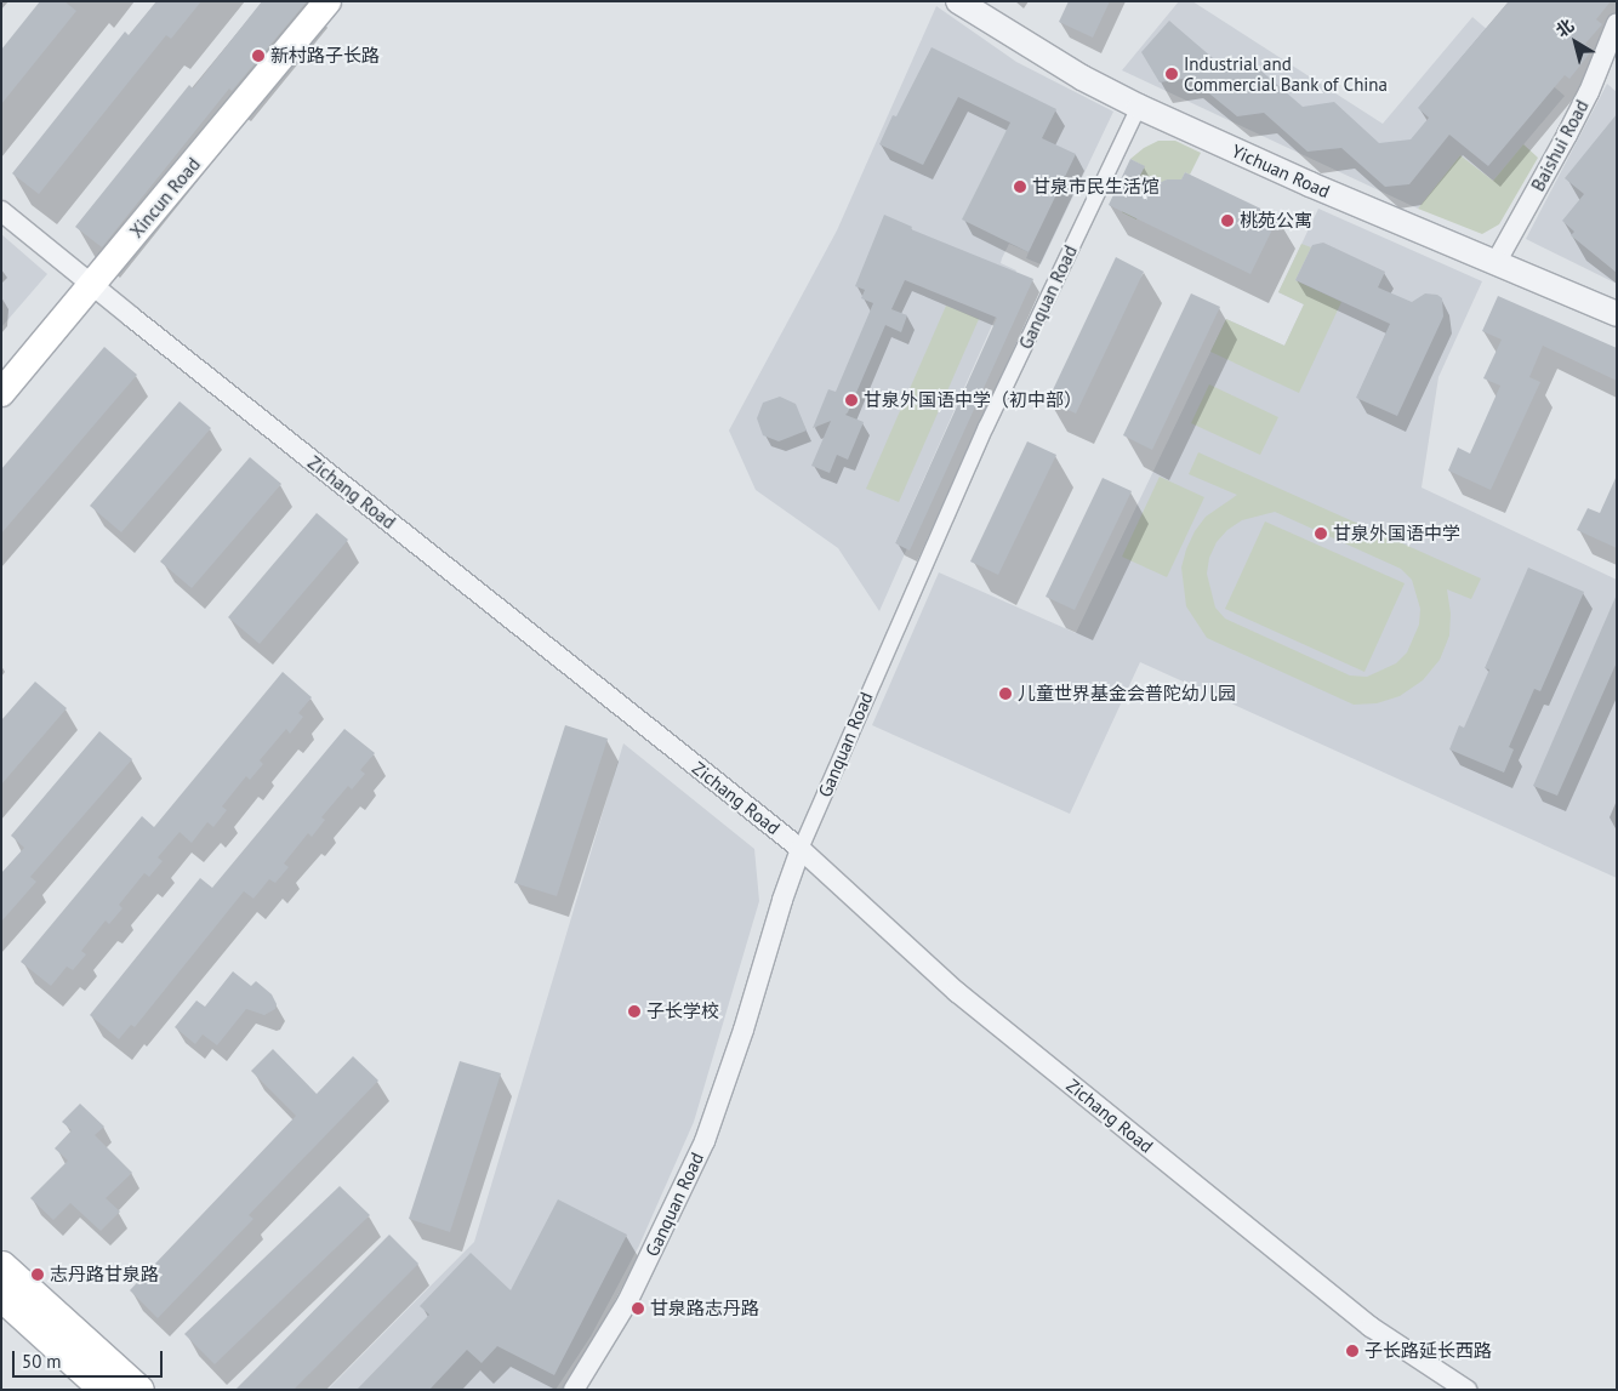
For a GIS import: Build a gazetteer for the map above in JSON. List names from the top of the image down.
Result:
{
  "streets": {
    "main road": ["Xincun Road"],
    "street": [
      "Baishui Road",
      "Yichuan Road",
      "Ganquan Road",
      "Zichang Road"
    ]
  },
  "crossings": [
    ["Baishui Road", "Yichuan Road"],
    ["Yichuan Road", "Ganquan Road"],
    ["Xincun Road", "Zichang Road"],
    ["Ganquan Road", "Zichang Road"]
  ],
  "places": [
    "新村路子长路",
    "Industrial and Commercial Bank of China",
    "甘泉市民生活馆",
    "桃苑公寓",
    "甘泉外国语中学（初中部）",
    "甘泉外国语中学",
    "儿童世界基金会普陀幼儿园",
    "子长学校",
    "志丹路甘泉路",
    "甘泉路志丹路",
    "子长路延长西路"
  ],
  "scale_bar": "50 m",
  "north": "top left"
}
